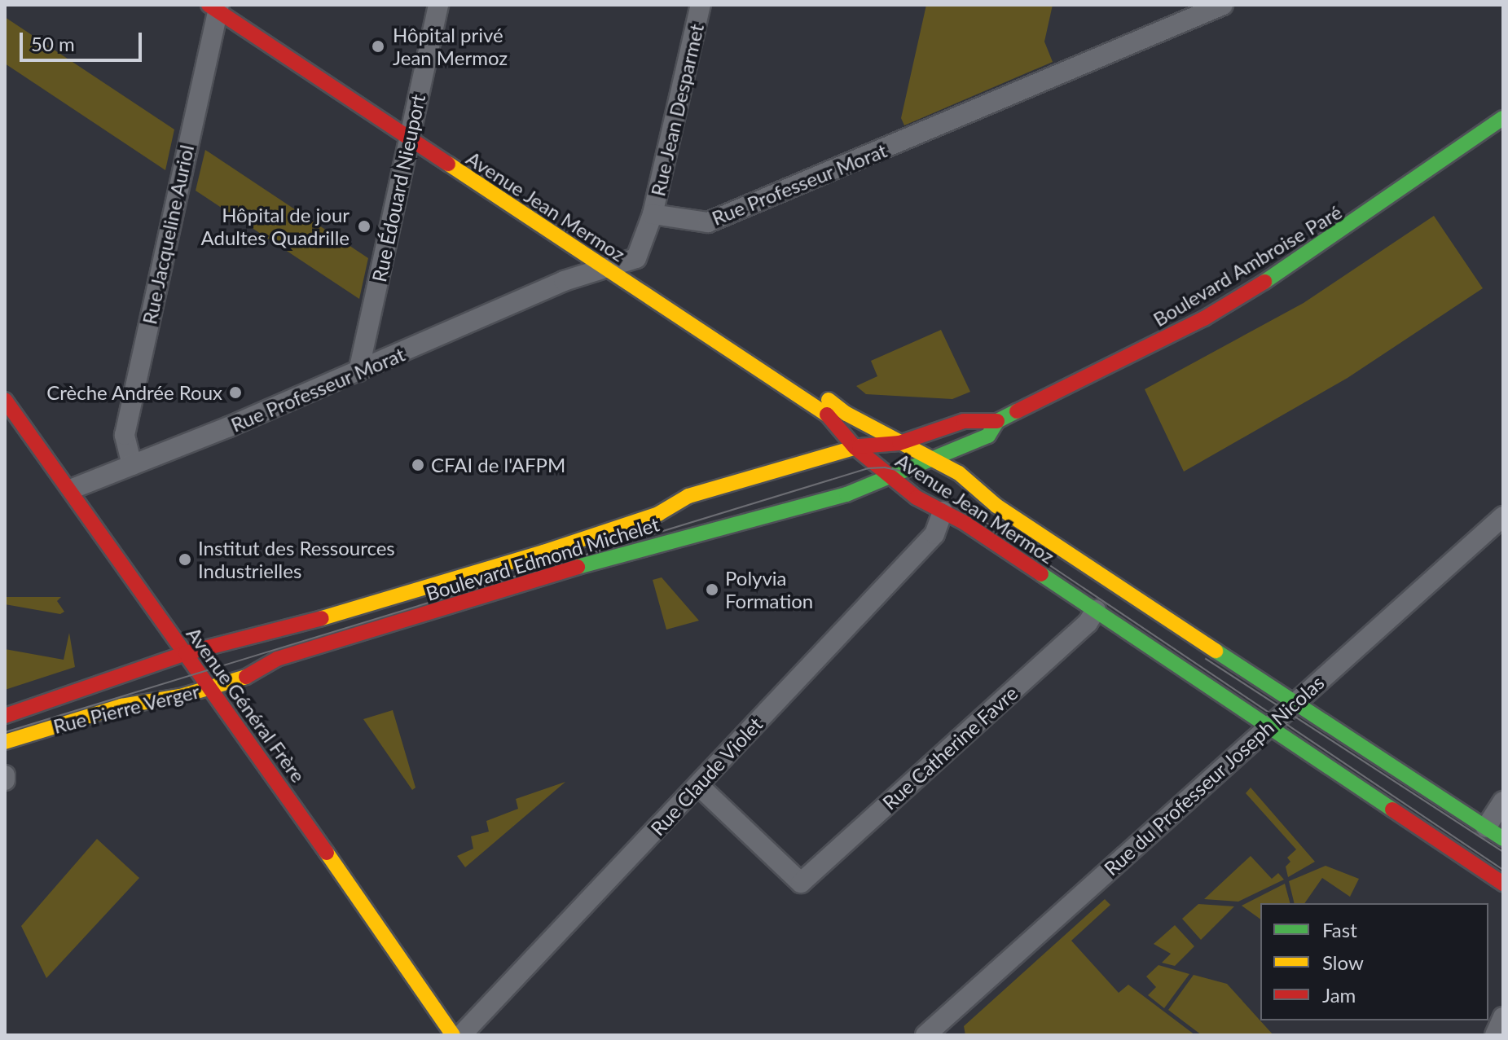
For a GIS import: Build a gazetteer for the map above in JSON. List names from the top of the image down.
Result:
{
  "streets": {
    "street": [
      "Rue Jean Desparmet",
      "Rue Professeur Morat",
      "Rue Édouard Nieuport",
      "Avenue Jean Mermoz",
      "Rue Jacqueline Auriol",
      "Boulevard Ambroise Paré",
      "Boulevard Edmond Michelet",
      "Avenue Général Frère",
      "Rue Pierre Verger",
      "Rue Catherine Favre",
      "Rue du Professeur Joseph Nicolas",
      "Rue Claude Violet"
    ]
  },
  "crossings": [
    ["Rue Jean Desparmet", "Rue Professeur Morat"],
    ["Rue Professeur Morat", "Rue Édouard Nieuport"],
    ["Rue Professeur Morat", "Avenue Jean Mermoz"],
    ["Rue Professeur Morat", "Rue Jacqueline Auriol"],
    ["Rue Professeur Morat", "Avenue Général Frère"],
    ["Rue Édouard Nieuport", "Avenue Jean Mermoz"],
    ["Avenue Jean Mermoz", "Rue Jacqueline Auriol"],
    ["Avenue Jean Mermoz", "Boulevard Ambroise Paré"],
    ["Avenue Jean Mermoz", "Boulevard Edmond Michelet"],
    ["Avenue Jean Mermoz", "Rue Catherine Favre"],
    ["Avenue Jean Mermoz", "Rue du Professeur Joseph Nicolas"],
    ["Avenue Jean Mermoz", "Rue Claude Violet"],
    ["Boulevard Ambroise Paré", "Boulevard Edmond Michelet"],
    ["Boulevard Edmond Michelet", "Avenue Général Frère"],
    ["Boulevard Edmond Michelet", "Rue Pierre Verger"],
    ["Avenue Général Frère", "Rue Pierre Verger"],
    ["Rue Catherine Favre", "Rue Claude Violet"]
  ],
  "places": [
    "Hôpital privé Jean Mermoz",
    "Hôpital de jour Adultes Quadrille",
    "Crèche Andrée Roux",
    "CFAI de l'AFPM",
    "Institut des Ressources Industrielles",
    "Polyvia Formation"
  ],
  "legend": ["Fast", "Slow", "Jam"],
  "scale_bar": "50 m"
}
